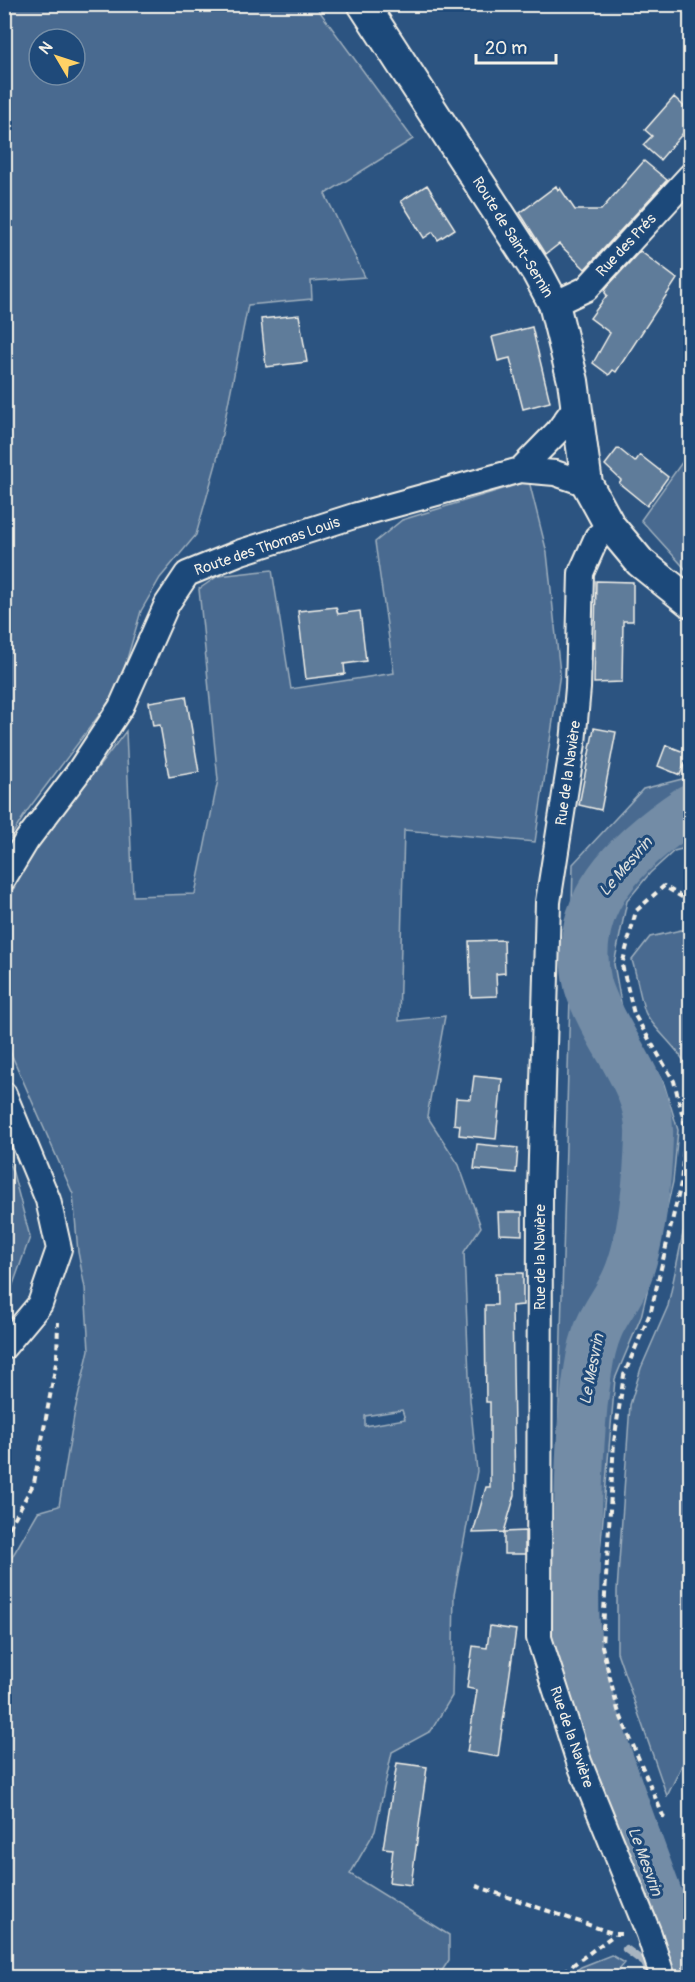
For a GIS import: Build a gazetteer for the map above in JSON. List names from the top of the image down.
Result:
{
  "streets": {
    "street": [
      "Route de Saint-Sernin",
      "Rue des Prés",
      "Route des Thomas Louis",
      "Rue de la Navière"
    ]
  },
  "crossings": [
    ["Route de Saint-Sernin", "Rue des Prés"],
    ["Route de Saint-Sernin", "Route des Thomas Louis"],
    ["Route de Saint-Sernin", "Rue de la Navière"]
  ],
  "water": ["Le Mesvrin"],
  "scale_bar": "20 m",
  "north": "top left"
}
